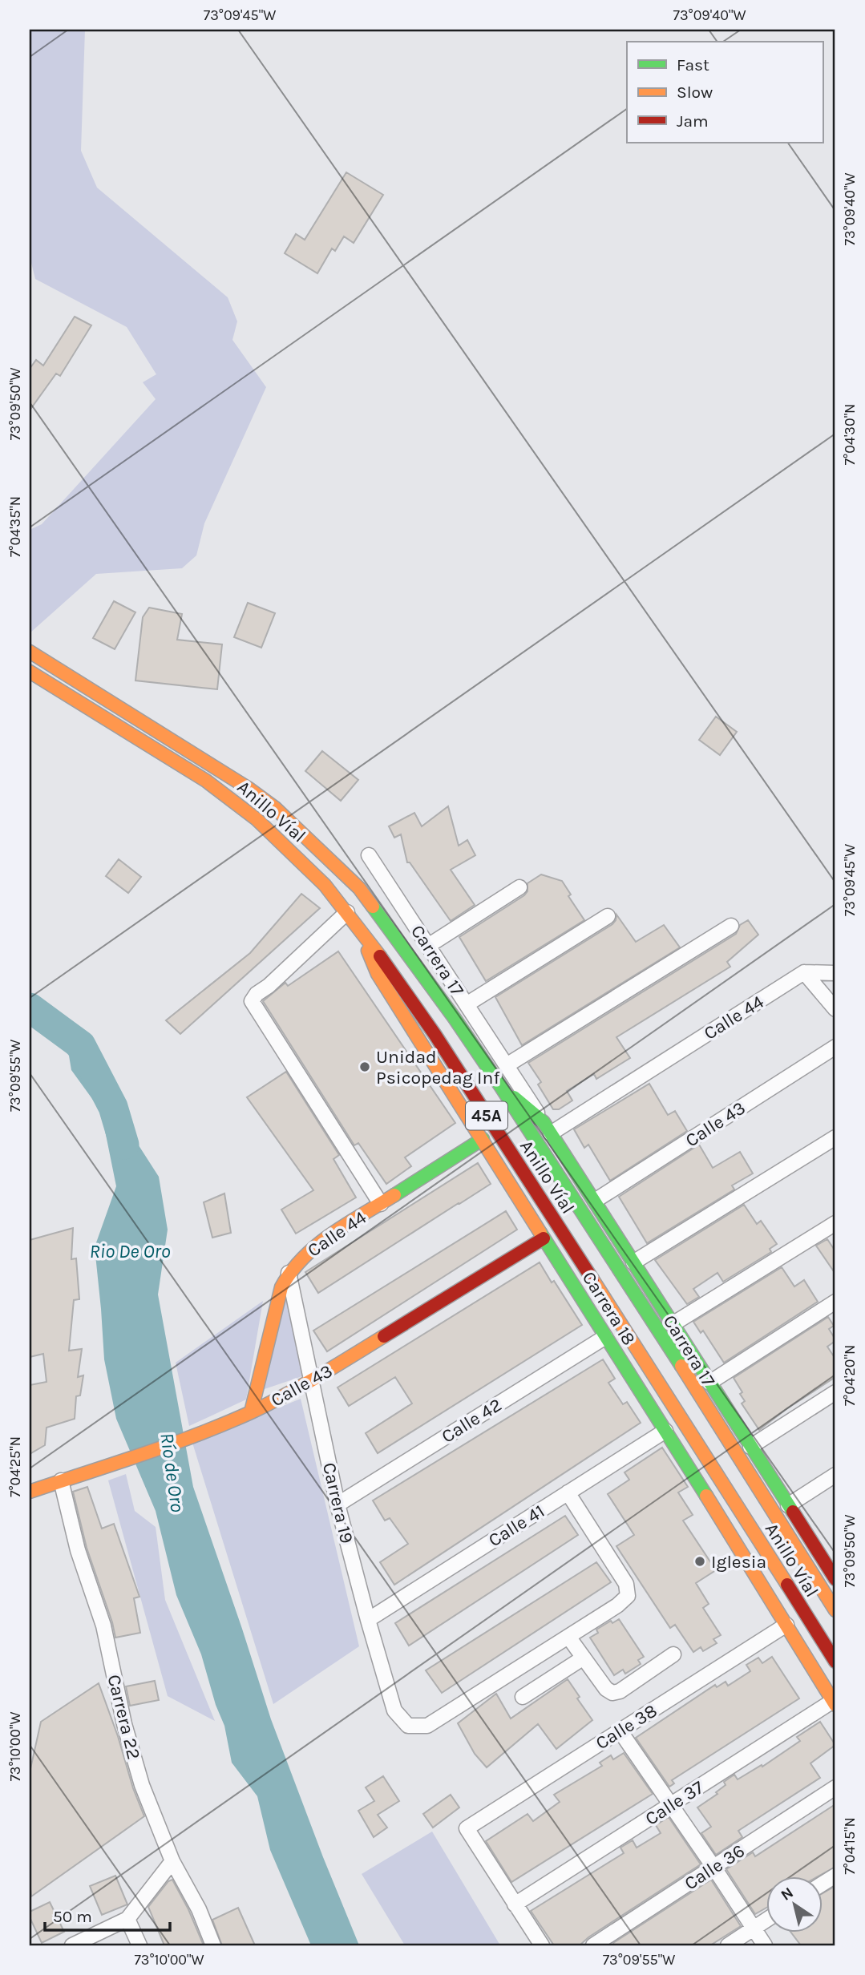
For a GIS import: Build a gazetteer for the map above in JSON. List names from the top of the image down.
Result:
{
  "streets": {
    "main road": [
      "Anillo Víal",
      "Carrera 17",
      "Calle 44",
      "45A",
      "Calle 43",
      "Carrera 18"
    ],
    "street": [
      "Calle 42",
      "Carrera 19",
      "Calle 41",
      "Carrera 22",
      "Calle 38",
      "Calle 37",
      "Calle 36"
    ]
  },
  "crossings": [
    ["Anillo Víal", "Carrera 17"],
    ["Anillo Víal", "Carrera 18"],
    ["Carrera 17", "Calle 44"],
    ["Carrera 17", "Calle 43"],
    ["Calle 44", "Calle 43"],
    ["Calle 44", "Carrera 18"],
    ["Calle 44", "Carrera 19"],
    ["Calle 43", "Carrera 18"],
    ["Calle 43", "Carrera 19"],
    ["Calle 43", "Carrera 22"],
    ["Carrera 18", "Calle 42"],
    ["Carrera 18", "Calle 41"],
    ["Carrera 18", "Calle 38"],
    ["Carrera 18", "Calle 37"],
    ["Calle 42", "Carrera 19"],
    ["Carrera 19", "Calle 41"],
    ["Calle 38", "Calle 37"]
  ],
  "water": ["Rio De Oro", "Río de Oro"],
  "places": ["Unidad Psicopedag Inf", "Iglesia"],
  "legend": ["Fast", "Slow", "Jam"],
  "scale_bar": "50 m",
  "north": "top left",
  "coordinates": [
    "73°09'45\"W",
    "73°09'40\"W",
    "73°09'50\"W",
    "7°04'30\"N",
    "7°04'35\"N",
    "73°09'55\"W",
    "7°04'20\"N",
    "7°04'25\"N",
    "73°10'00\"W",
    "7°04'15\"N"
  ]
}
